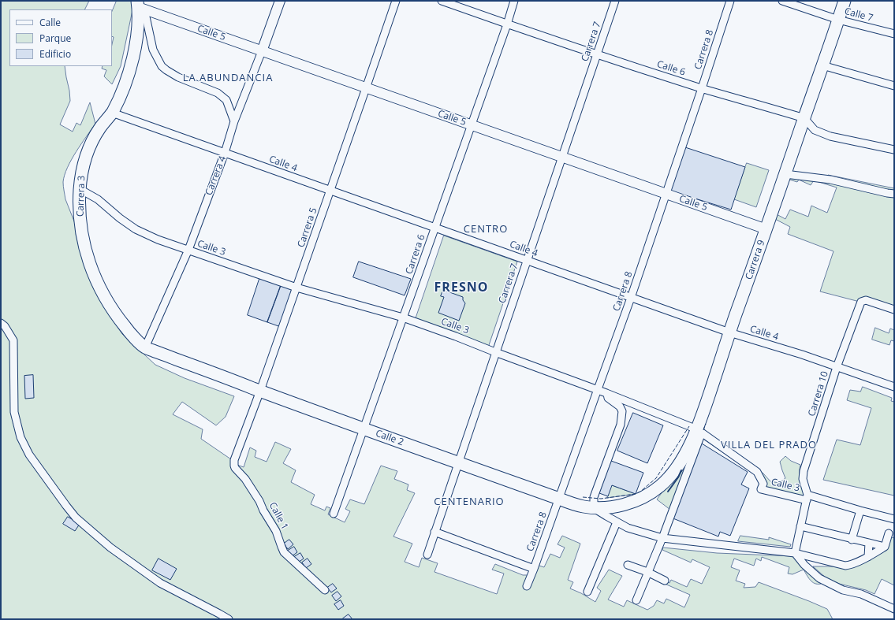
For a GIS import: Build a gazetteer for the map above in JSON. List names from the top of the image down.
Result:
{
  "streets": {
    "highway": ["Carrera 3", "Carrera 9", "Calle 2"],
    "street": [
      "Calle 7",
      "Calle 5",
      "Carrera 7",
      "Carrera 8",
      "Calle 6",
      "Calle 4",
      "Carrera 4",
      "Carrera 5",
      "Calle 3",
      "Carrera 6",
      "Carrera 10",
      "Calle 1"
    ]
  },
  "crossings": [
    ["Calle 7", "Carrera 9"],
    ["Calle 5", "Carrera 7"],
    ["Calle 5", "Carrera 8"],
    ["Calle 5", "Carrera 4"],
    ["Calle 5", "Carrera 3"],
    ["Calle 5", "Carrera 5"],
    ["Calle 5", "Carrera 6"],
    ["Calle 5", "Carrera 9"],
    ["Carrera 7", "Calle 6"],
    ["Carrera 7", "Calle 4"],
    ["Carrera 7", "Calle 3"],
    ["Carrera 7", "Calle 2"],
    ["Carrera 8", "Calle 6"],
    ["Carrera 8", "Calle 4"],
    ["Carrera 8", "Calle 3"],
    ["Carrera 8", "Calle 2"],
    ["Calle 6", "Carrera 6"],
    ["Calle 6", "Carrera 9"],
    ["Calle 4", "Carrera 4"],
    ["Calle 4", "Carrera 3"],
    ["Calle 4", "Carrera 5"],
    ["Calle 4", "Carrera 6"],
    ["Calle 4", "Carrera 9"],
    ["Calle 4", "Carrera 10"],
    ["Carrera 4", "Carrera 3"],
    ["Carrera 4", "Calle 3"],
    ["Carrera 4", "Calle 2"],
    ["Carrera 3", "Calle 3"],
    ["Carrera 3", "Calle 2"],
    ["Carrera 5", "Calle 3"],
    ["Carrera 5", "Calle 2"],
    ["Carrera 5", "Calle 1"],
    ["Calle 3", "Carrera 6"],
    ["Calle 3", "Carrera 9"],
    ["Calle 3", "Carrera 10"],
    ["Carrera 6", "Calle 2"],
    ["Carrera 9", "Calle 2"]
  ],
  "districts": [
    "LA ABUNDANCIA",
    "CENTRO",
    "FRESNO",
    "VILLA DEL PRADO",
    "CENTENARIO"
  ],
  "legend": ["Calle", "Parque", "Edificio"]
}
